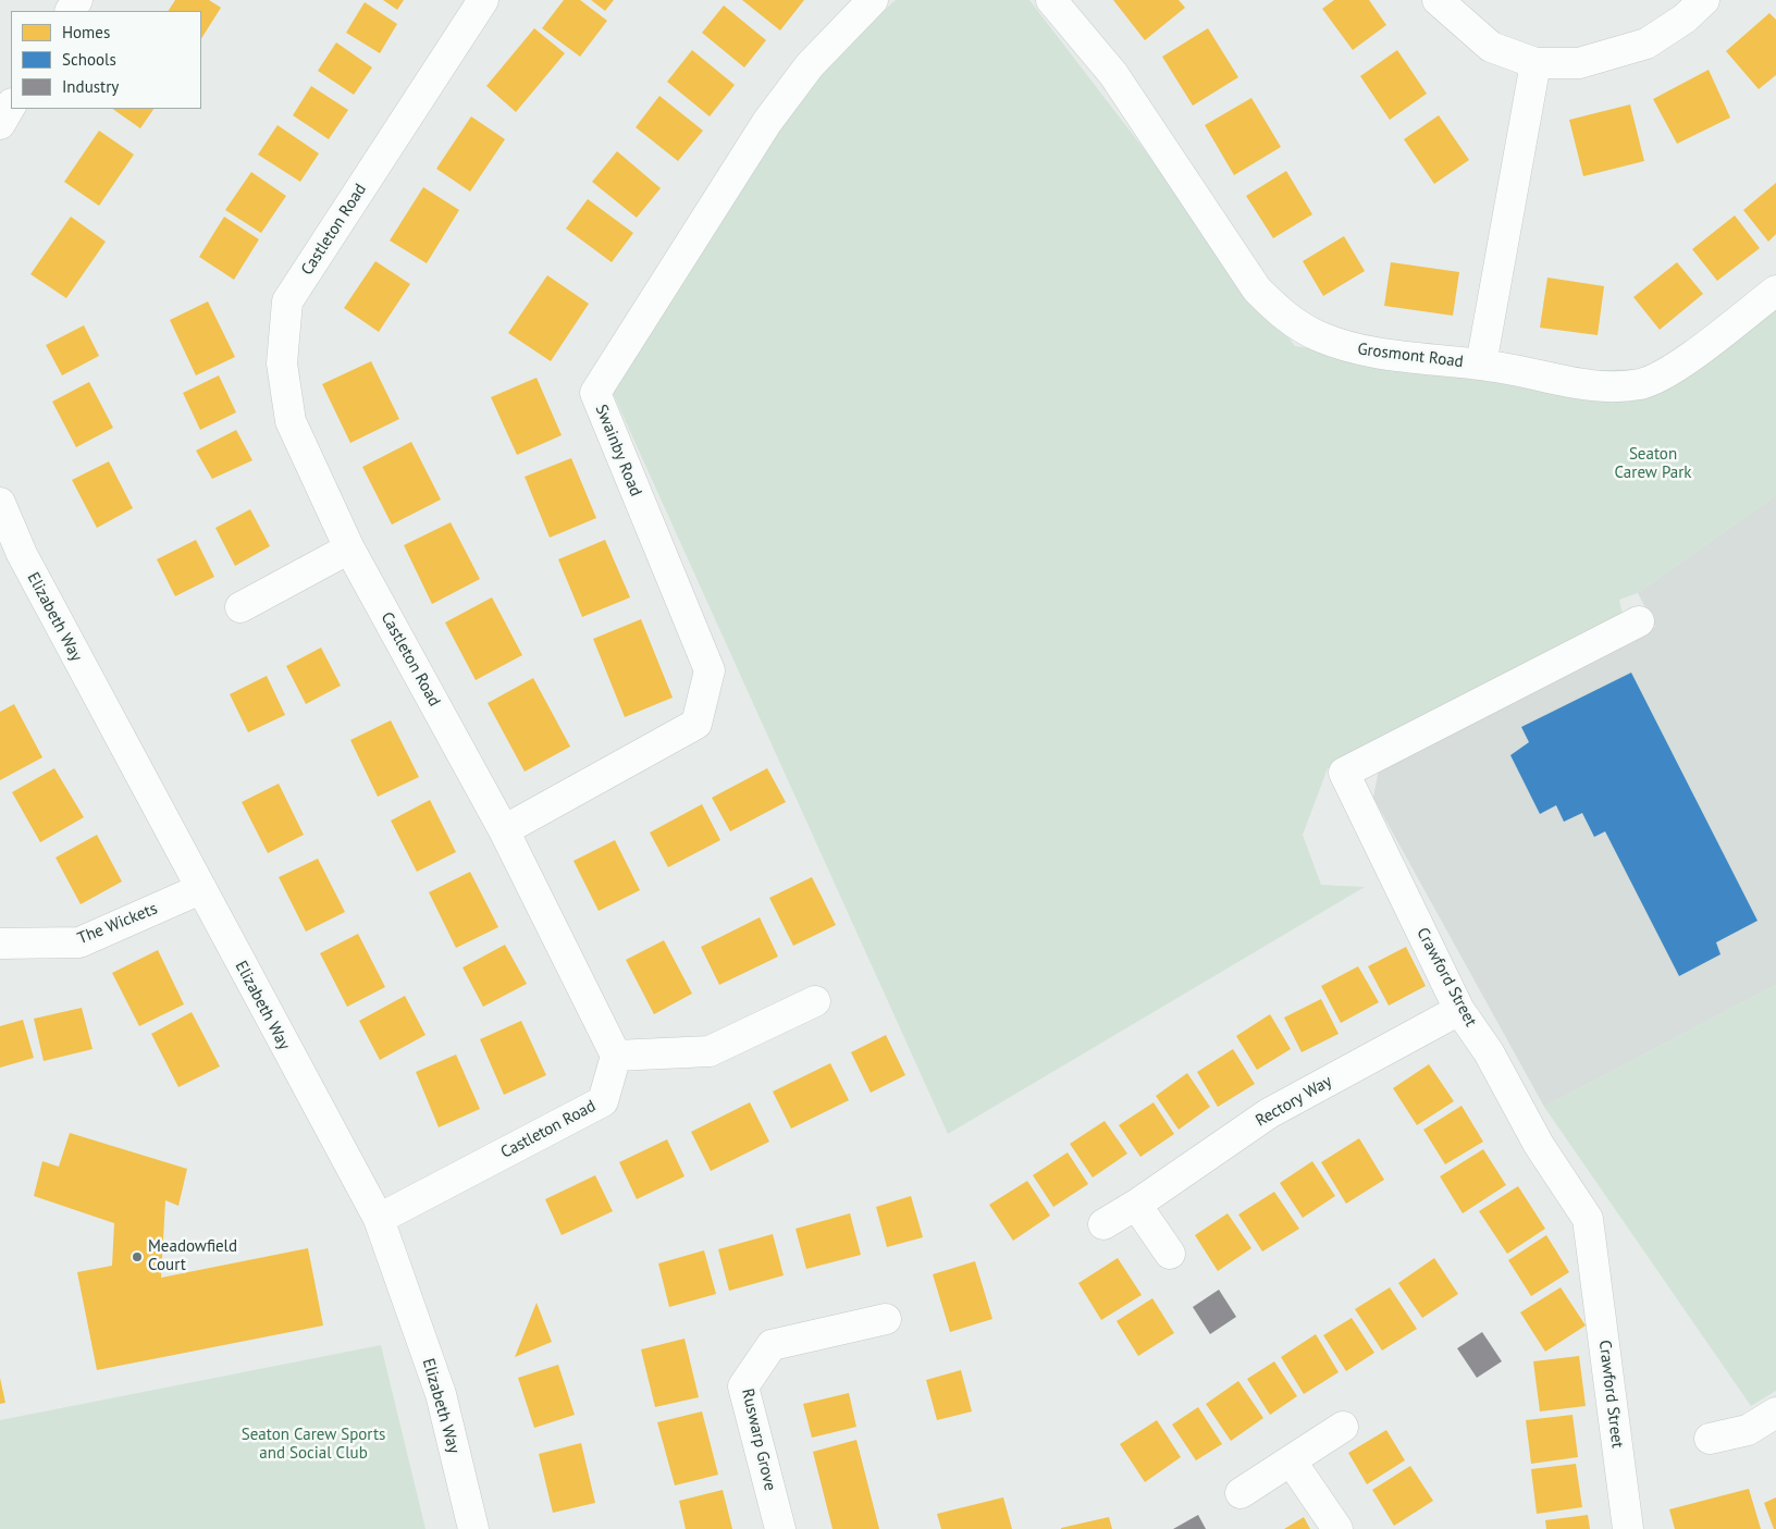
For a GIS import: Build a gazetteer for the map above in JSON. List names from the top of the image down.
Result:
{
  "streets": {
    "street": [
      "Castleton Road",
      "Grosmont Road",
      "Swainby Road",
      "Elizabeth Way",
      "The Wickets",
      "Crawford Street",
      "Rectory Way",
      "Ruswarp Grove"
    ]
  },
  "crossings": [
    ["Castleton Road", "Swainby Road"],
    ["Castleton Road", "Elizabeth Way"],
    ["Elizabeth Way", "The Wickets"],
    ["Crawford Street", "Rectory Way"]
  ],
  "parks": ["Seaton Carew Park", "Seaton Carew Sports and Social Club"],
  "places": ["Meadowfield Court"],
  "legend": ["Homes", "Schools", "Industry"]
}
